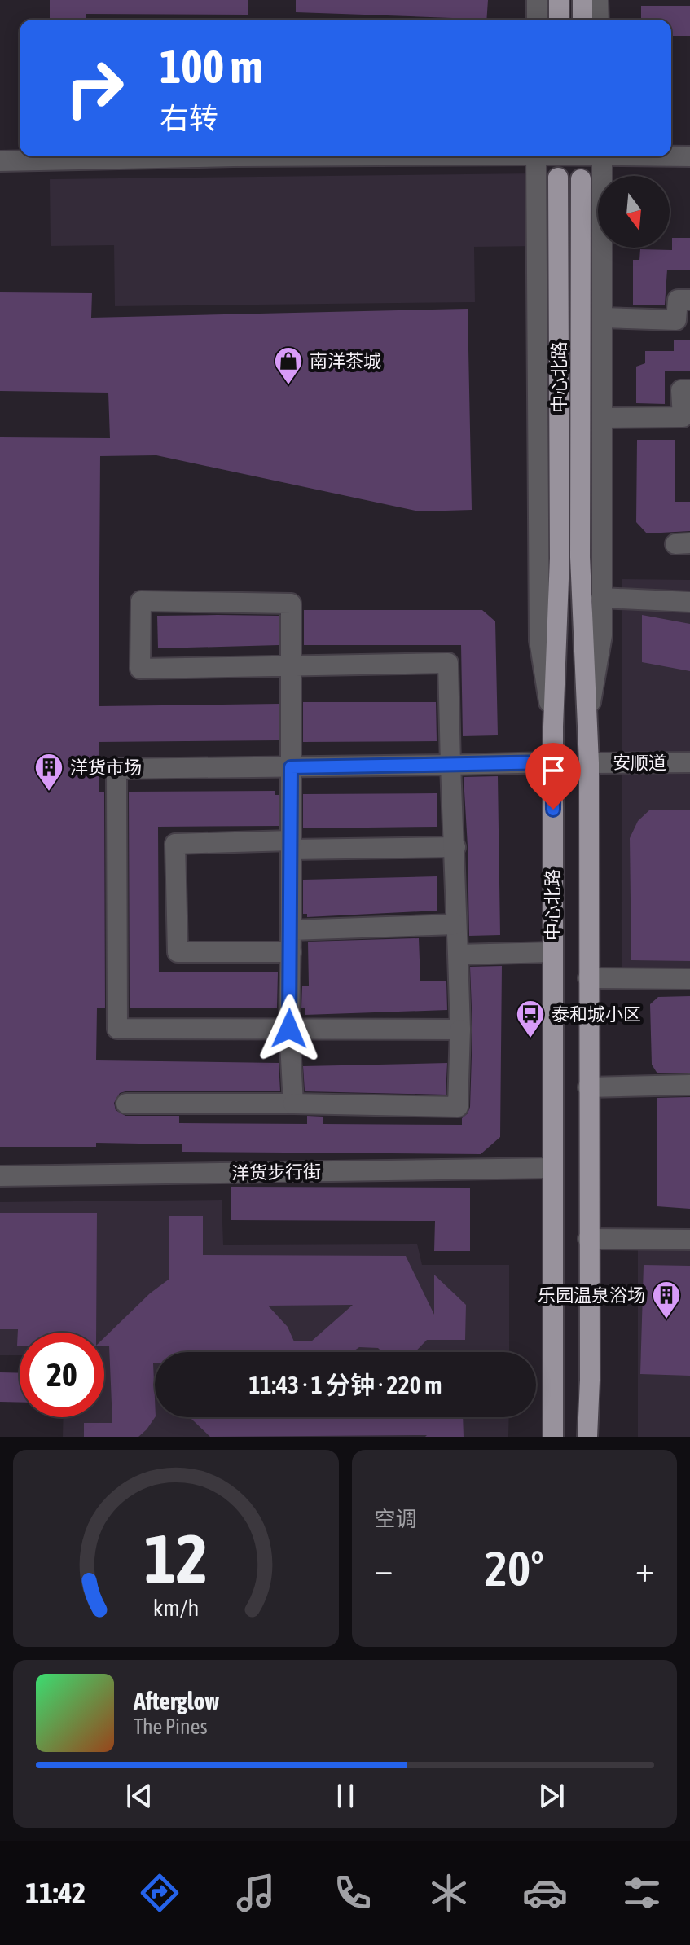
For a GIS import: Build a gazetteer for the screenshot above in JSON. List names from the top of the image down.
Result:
{
  "streets": {
    "main road": ["中心北路"],
    "street": ["安顺道", "洋货步行街"]
  },
  "crossings": [
    ["中心北路", "安顺道"],
    ["中心北路", "洋货步行街"]
  ],
  "places": {
    "shop": ["南洋茶城"],
    "building": ["洋货市场", "乐园温泉浴场"],
    "bus stop": ["泰和城小区"]
  },
  "north": "bottom",
  "page": {
    "turn": ["100 m", "右转"],
    "limit": "20",
    "trip": "11:43 · 1 分钟 · 220 m",
    "tile": "空调",
    "heat": ["−", "20°", "+"],
    "song": ["Afterglow", "The Pines"],
    "tabs": "11:42",
    "gauge": ["12", "km/h"]
  }
}
